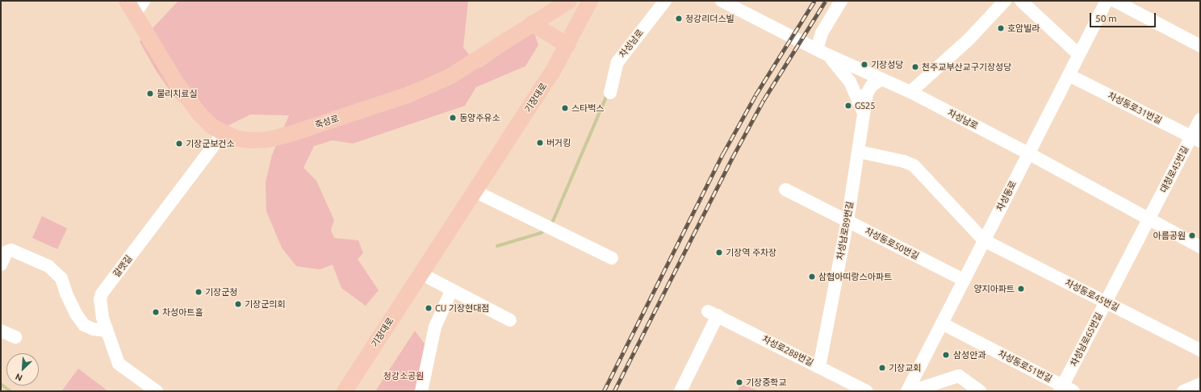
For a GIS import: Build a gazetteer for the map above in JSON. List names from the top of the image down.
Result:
{
  "streets": {
    "main road": ["기장대로", "죽성로"],
    "street": [
      "차성남로",
      "차성동로31번길",
      "대청로45번길",
      "차성동로",
      "차성남로89번길",
      "차성동로50번길",
      "갈맷길",
      "차성동로45번길",
      "차성남로65번길",
      "차성로288번길",
      "차성동로51번길"
    ]
  },
  "crossings": [
    ["차성남로", "대청로45번길"],
    ["차성남로", "차성동로"],
    ["차성남로", "차성남로89번길"],
    ["차성남로", "차성남로65번길"],
    ["차성동로31번길", "대청로45번길"],
    ["차성동로31번길", "차성동로"],
    ["대청로45번길", "차성남로65번길"],
    ["차성동로", "차성동로50번길"],
    ["차성동로", "차성동로45번길"],
    ["차성동로", "차성동로51번길"],
    ["차성남로89번길", "차성동로50번길"],
    ["차성남로89번길", "차성로288번길"],
    ["차성동로45번길", "차성남로65번길"],
    ["차성남로65번길", "차성동로51번길"]
  ],
  "parks": ["청강소공원"],
  "places": [
    "청강리더스빌",
    "호암빌라",
    "기장성당",
    "천주교부산교구기장성당",
    "물리치료실",
    "GS25",
    "스타벅스",
    "동양주유소",
    "버거킹",
    "기장군보건소",
    "아름공원",
    "기장역 주차장",
    "삼협아띠랑스아파트",
    "양지아파트",
    "기장군청",
    "기장군의회",
    "CU 기장현대점",
    "차성아트홀",
    "삼성안과",
    "기장교회",
    "기장중학교"
  ],
  "scale_bar": "50 m",
  "north": "bottom left"
}
